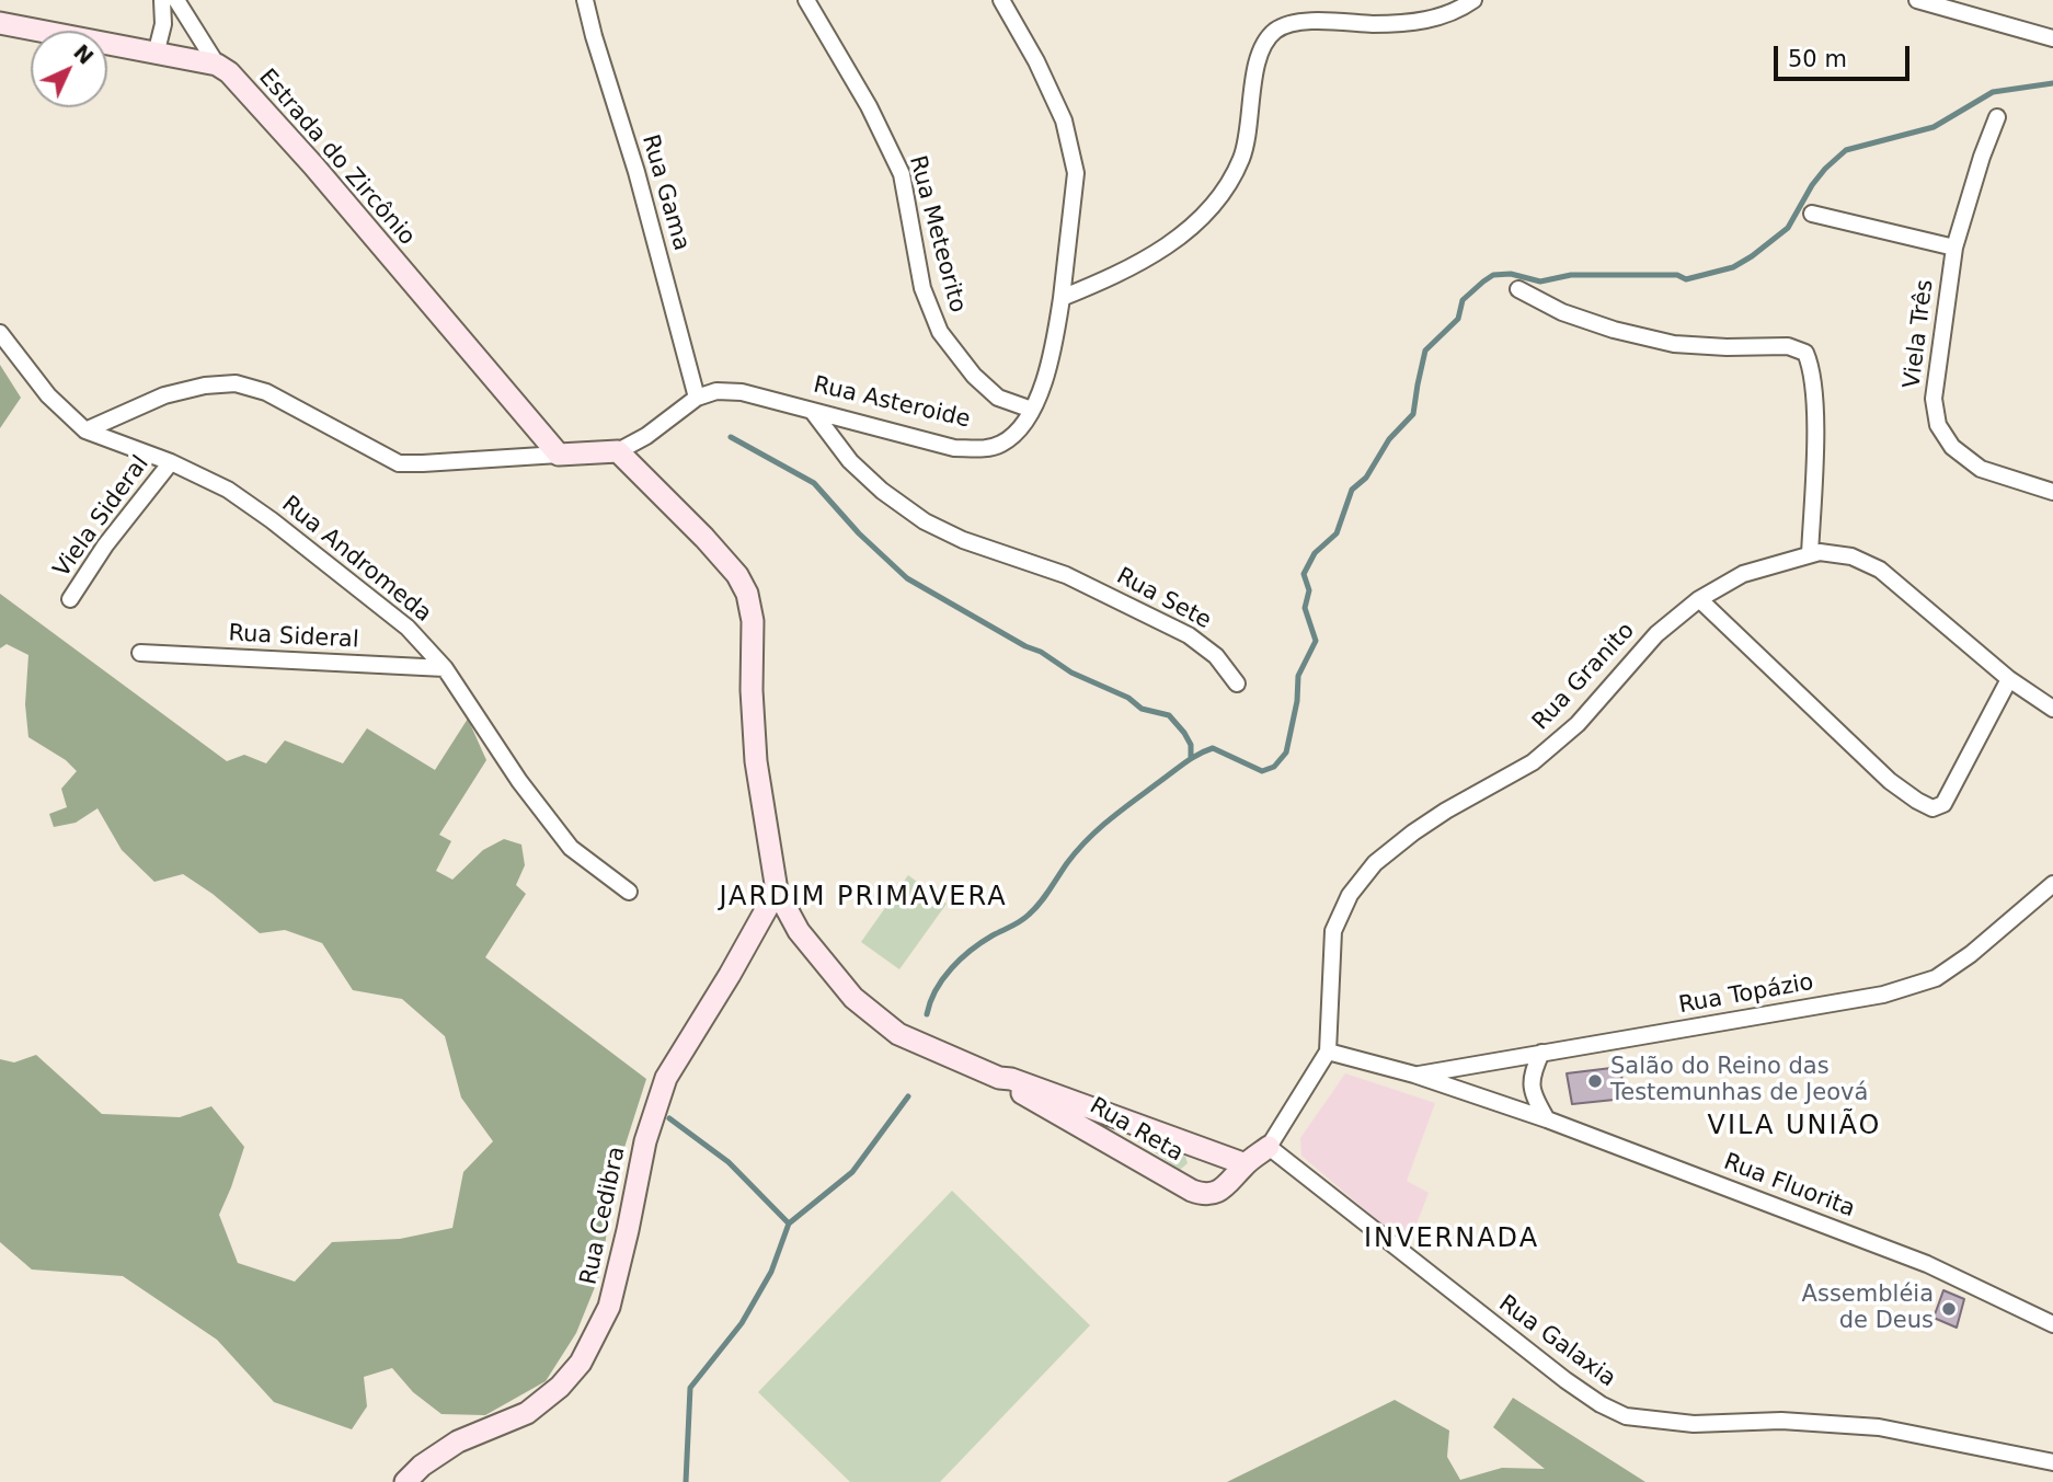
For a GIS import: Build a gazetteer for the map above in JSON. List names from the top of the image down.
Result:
{
  "streets": {
    "street": [
      "Estrada do Zircônio",
      "Rua Gama",
      "Rua Meteorito",
      "Viela Três",
      "Rua Asteroide",
      "Viela Sideral",
      "Rua Andromeda",
      "Rua Sete",
      "Rua Sideral",
      "Rua Granito",
      "Rua Topázio",
      "Rua Reta",
      "Rua Fluorita",
      "Rua Cedibra",
      "Rua Galaxia"
    ]
  },
  "crossings": [
    ["Estrada do Zircônio", "Rua Asteroide"],
    ["Rua Gama", "Rua Asteroide"],
    ["Rua Meteorito", "Rua Asteroide"],
    ["Rua Asteroide", "Rua Sete"],
    ["Viela Sideral", "Rua Andromeda"],
    ["Rua Andromeda", "Rua Sideral"],
    ["Rua Granito", "Rua Reta"],
    ["Rua Granito", "Rua Fluorita"],
    ["Rua Granito", "Rua Galaxia"],
    ["Rua Topázio", "Rua Fluorita"],
    ["Rua Reta", "Rua Cedibra"],
    ["Rua Reta", "Rua Galaxia"]
  ],
  "districts": ["JARDIM PRIMAVERA", "VILA UNIÃO", "INVERNADA"],
  "places": ["Salão do Reino das Testemunhas de Jeová", "Assembléia de Deus"],
  "scale_bar": "50 m",
  "north": "top right"
}
